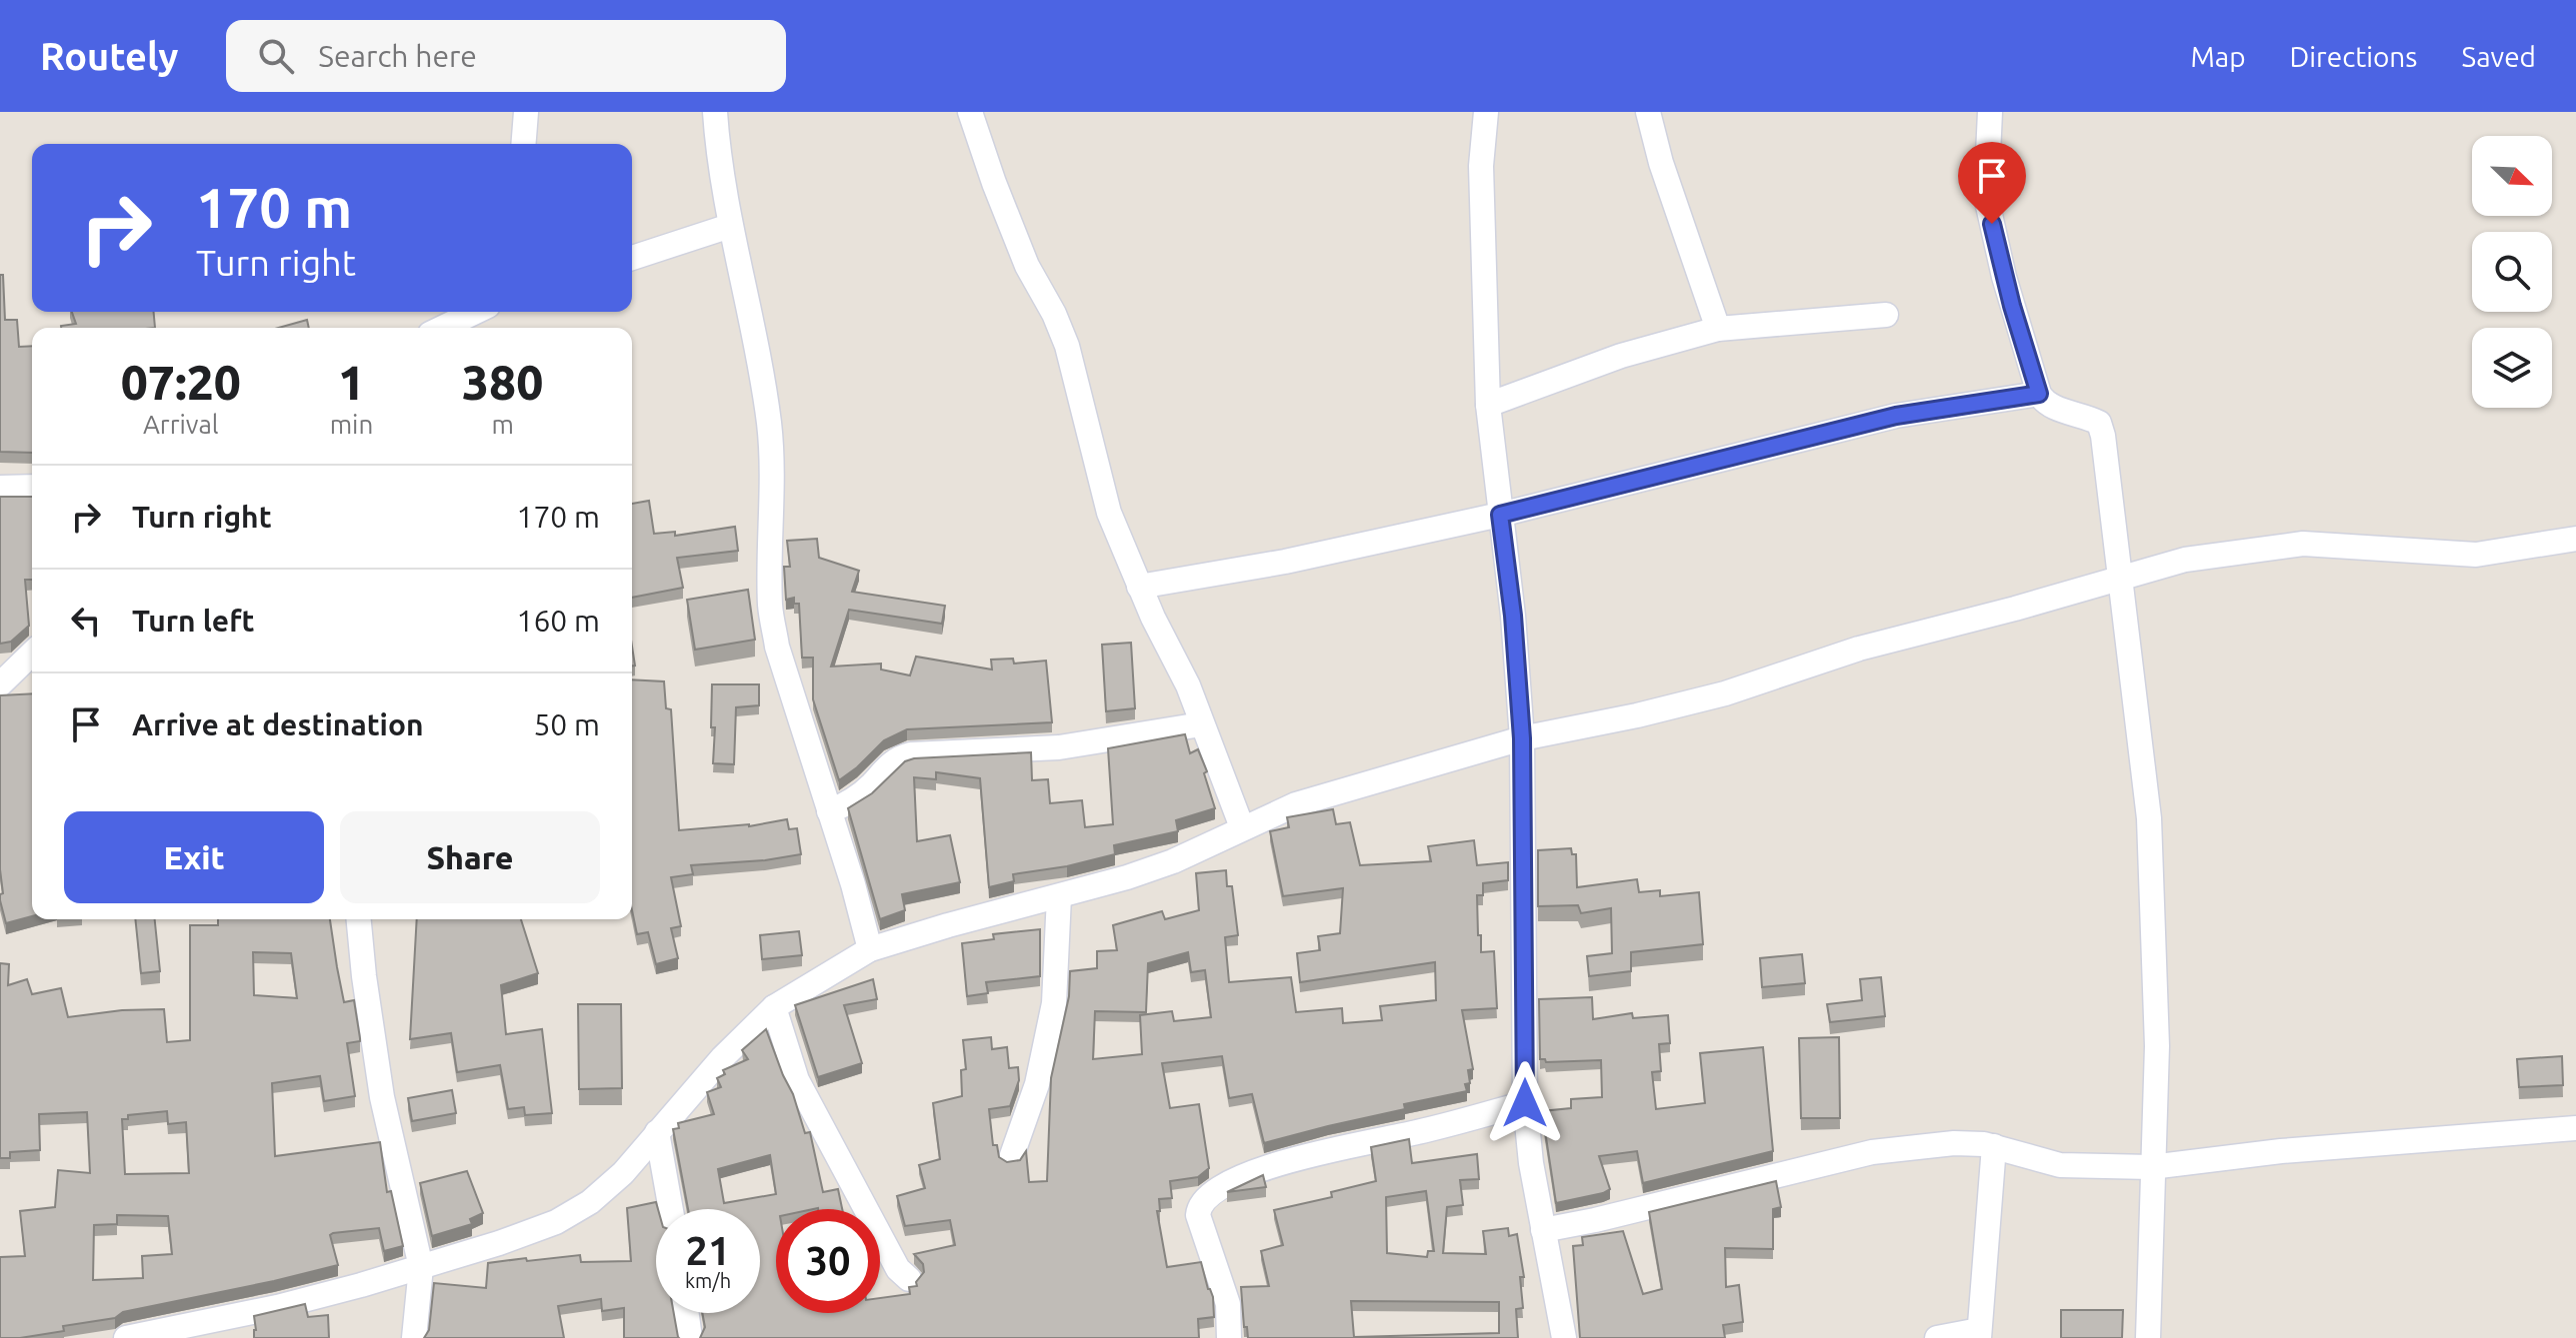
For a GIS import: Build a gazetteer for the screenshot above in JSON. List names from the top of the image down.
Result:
{
  "north": "bottom right",
  "page": {
    "header": "Routely",
    "search": "Search here",
    "nav": ["Map", "Directions", "Saved"],
    "turn": ["170 m", "Turn right"],
    "eta": [
      "07:20",
      "Arrival",
      "1",
      "min",
      "380",
      "m"
    ],
    "list": [
      {
        "name": "Turn right",
        "value": "170 m"
      },
      {
        "name": "Turn left",
        "value": "160 m"
      },
      {
        "name": "Arrive at destination",
        "value": "50 m"
      }
    ],
    "buttons": ["Exit", "Share"],
    "speed": "21 km/h",
    "limit": "30"
  }
}
